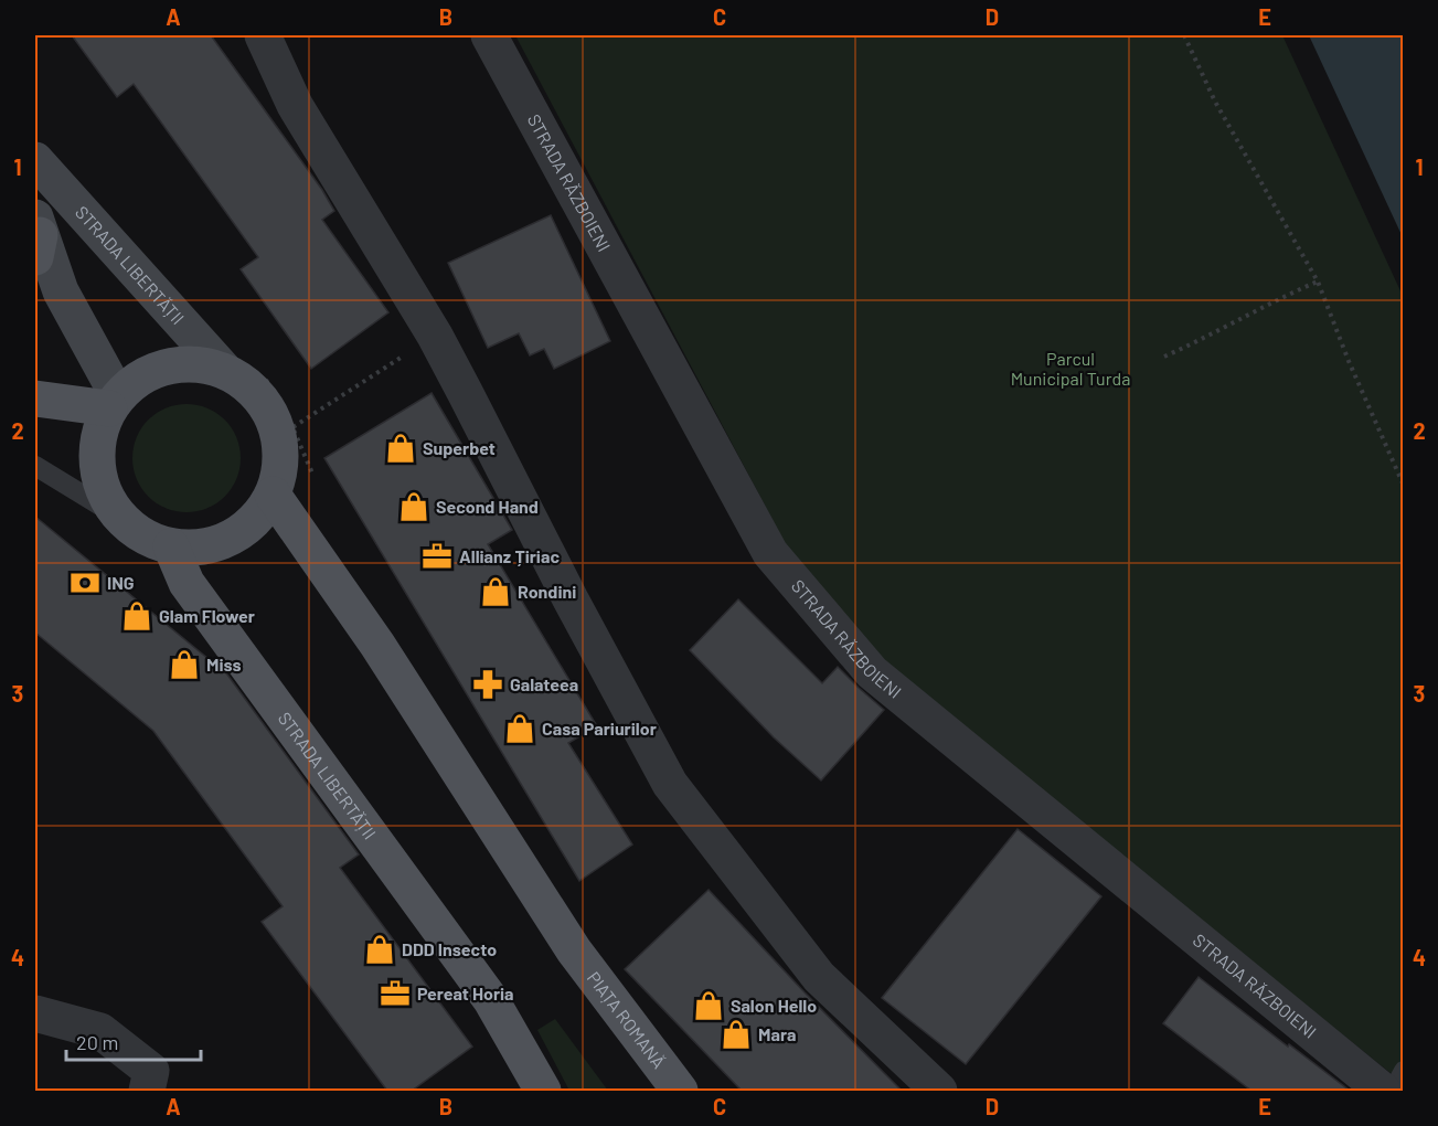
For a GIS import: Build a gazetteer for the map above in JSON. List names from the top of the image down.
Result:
{
  "streets": {
    "main road": ["STRADA LIBERTĂȚII", "PIAȚA ROMANĂ"],
    "street": ["STRADA RĂZBOIENI"]
  },
  "crossings": [
    ["STRADA LIBERTĂȚII", "PIAȚA ROMANĂ"]
  ],
  "parks": ["Parcul Municipal Turda"],
  "places": {
    "shop": [
      "Superbet",
      "Second Hand",
      "Rondini",
      "Glam Flower",
      "Miss",
      "Casa Pariurilor",
      "DDD Insecto",
      "Salon Hello",
      "Mara"
    ],
    "office": ["Allianz Țiriac", "Pereat Horia"],
    "bank": ["ING"],
    "pharmacy": ["Galateea"]
  },
  "scale_bar": "20 m",
  "grid": {
    "columns": [
      "A",
      "B",
      "C",
      "D",
      "E"
    ],
    "rows": [
      "1",
      "2",
      "3",
      "4"
    ]
  }
}
